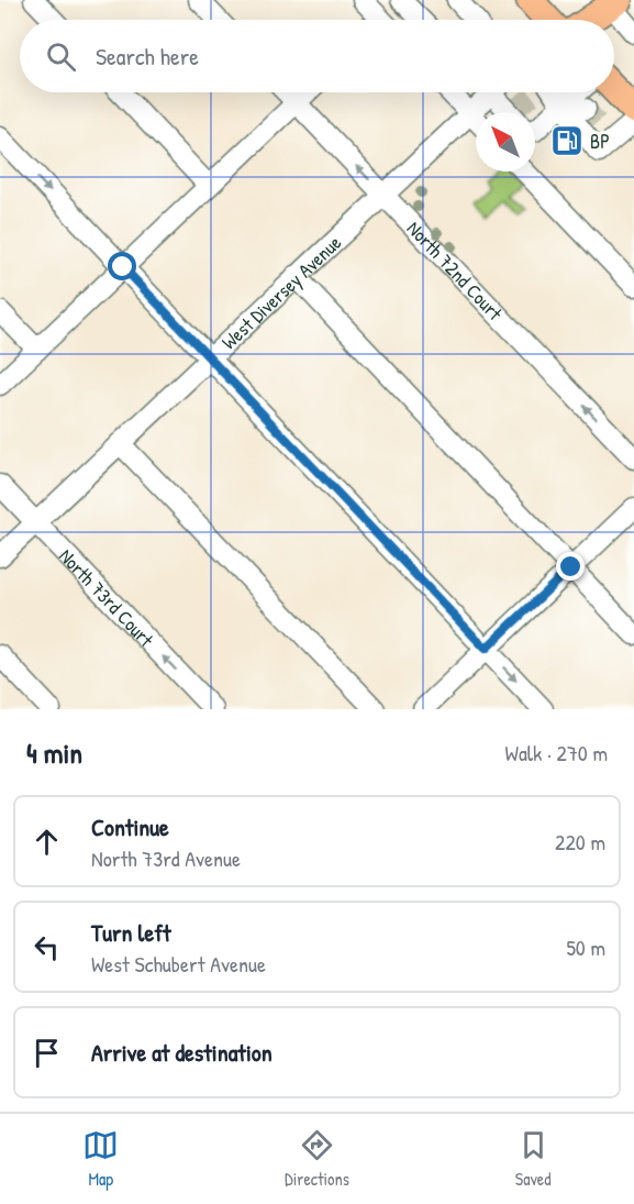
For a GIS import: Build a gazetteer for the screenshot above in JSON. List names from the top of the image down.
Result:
{
  "streets": {
    "street": ["North 72nd Court", "West Diversey Avenue", "North 73rd Court"]
  },
  "crossings": [
    ["North 72nd Court", "West Diversey Avenue"],
    ["West Diversey Avenue", "North 73rd Court"]
  ],
  "places": {
    "fuel station": ["BP"]
  },
  "north": "top left",
  "page": {
    "search": "Search here",
    "heading": ["4 min", "Walk · 270 m"],
    "list": [
      ["Continue", "North 73rd Avenue", "220 m"],
      ["Turn left", "West Schubert Avenue", "50 m"],
      "Arrive at destination"
    ],
    "nav": ["Map", "Directions", "Saved"]
  }
}
